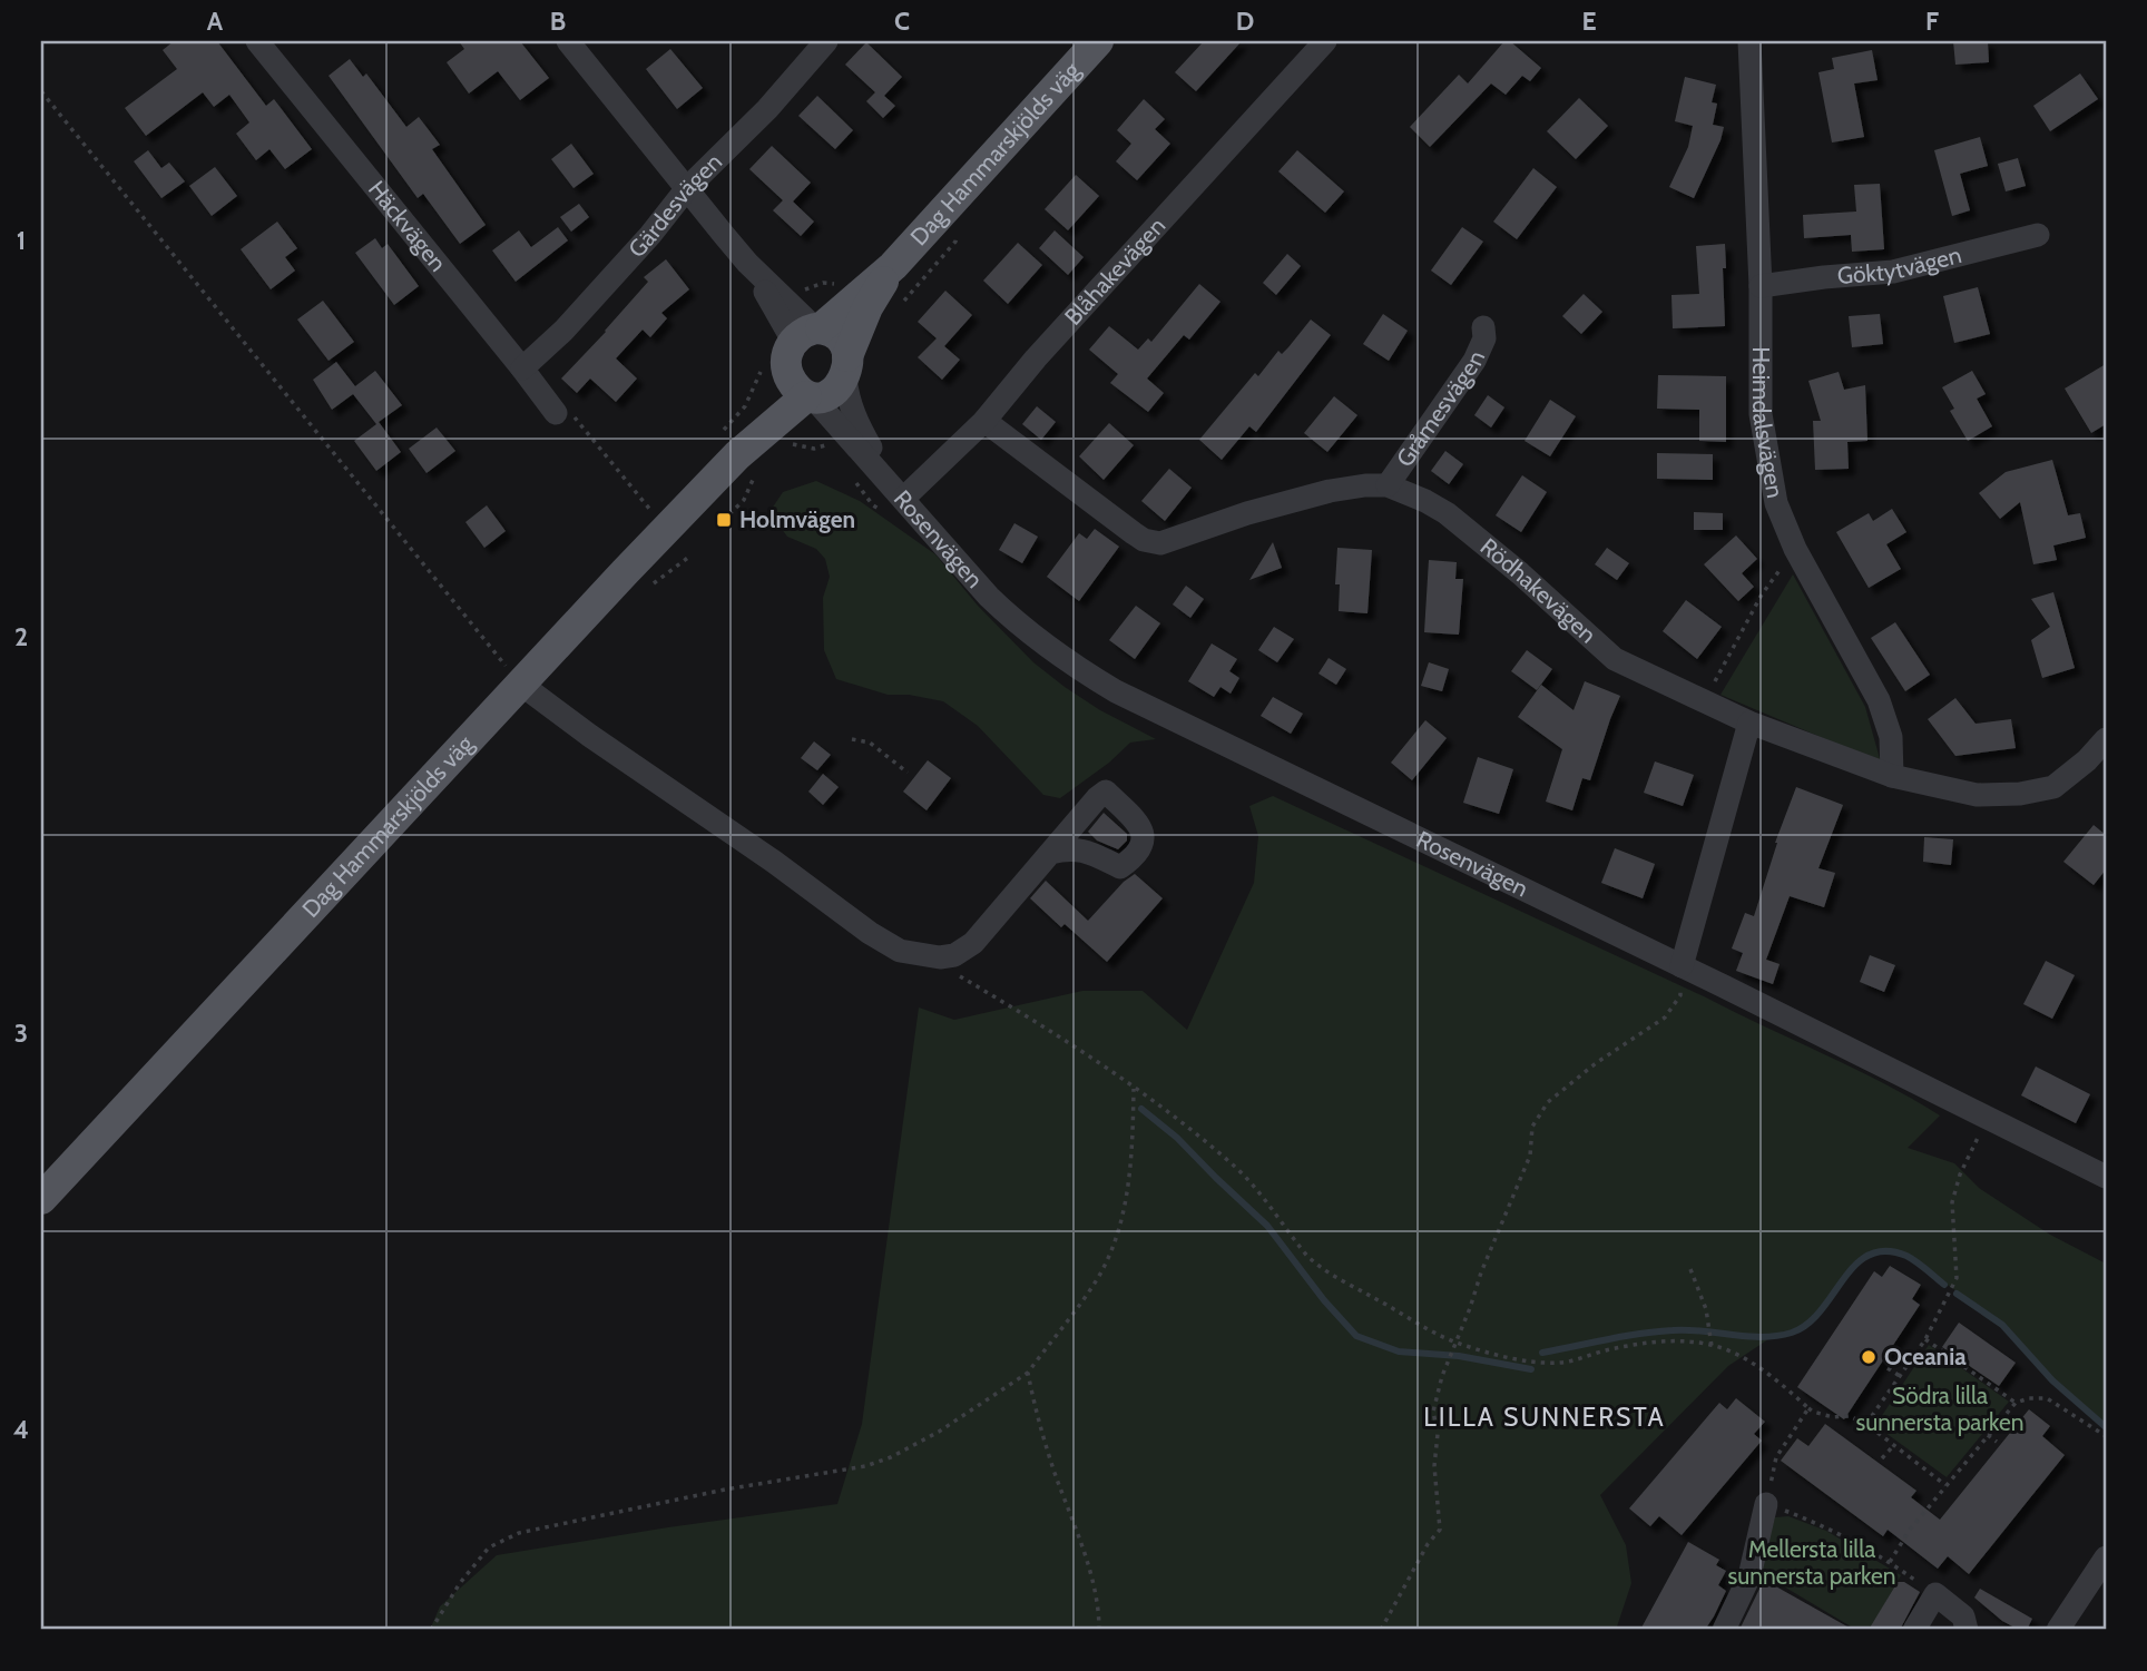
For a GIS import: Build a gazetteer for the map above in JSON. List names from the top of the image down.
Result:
{
  "streets": {
    "main road": ["Dag Hammarskjölds väg"],
    "street": [
      "Gärdesvägen",
      "Häckvägen",
      "Göktytvägen",
      "Blåhakevägen",
      "Gråmesvägen",
      "Heimdalsvägen",
      "Rosenvägen",
      "Rödhakevägen"
    ]
  },
  "crossings": [
    ["Dag Hammarskjölds väg", "Rosenvägen"],
    ["Gärdesvägen", "Häckvägen"],
    ["Göktytvägen", "Heimdalsvägen"],
    ["Blåhakevägen", "Rosenvägen"],
    ["Blåhakevägen", "Rödhakevägen"],
    ["Gråmesvägen", "Rödhakevägen"],
    ["Heimdalsvägen", "Rödhakevägen"]
  ],
  "districts": ["LILLA SUNNERSTA"],
  "parks": ["Södra lilla sunnersta parken", "Mellersta lilla sunnersta parken"],
  "places": {
    "transit": ["Holmvägen"],
    "other": ["Oceania"]
  },
  "grid": {
    "columns": [
      "A",
      "B",
      "C",
      "D",
      "E",
      "F"
    ],
    "rows": [
      "1",
      "2",
      "3",
      "4"
    ]
  }
}
